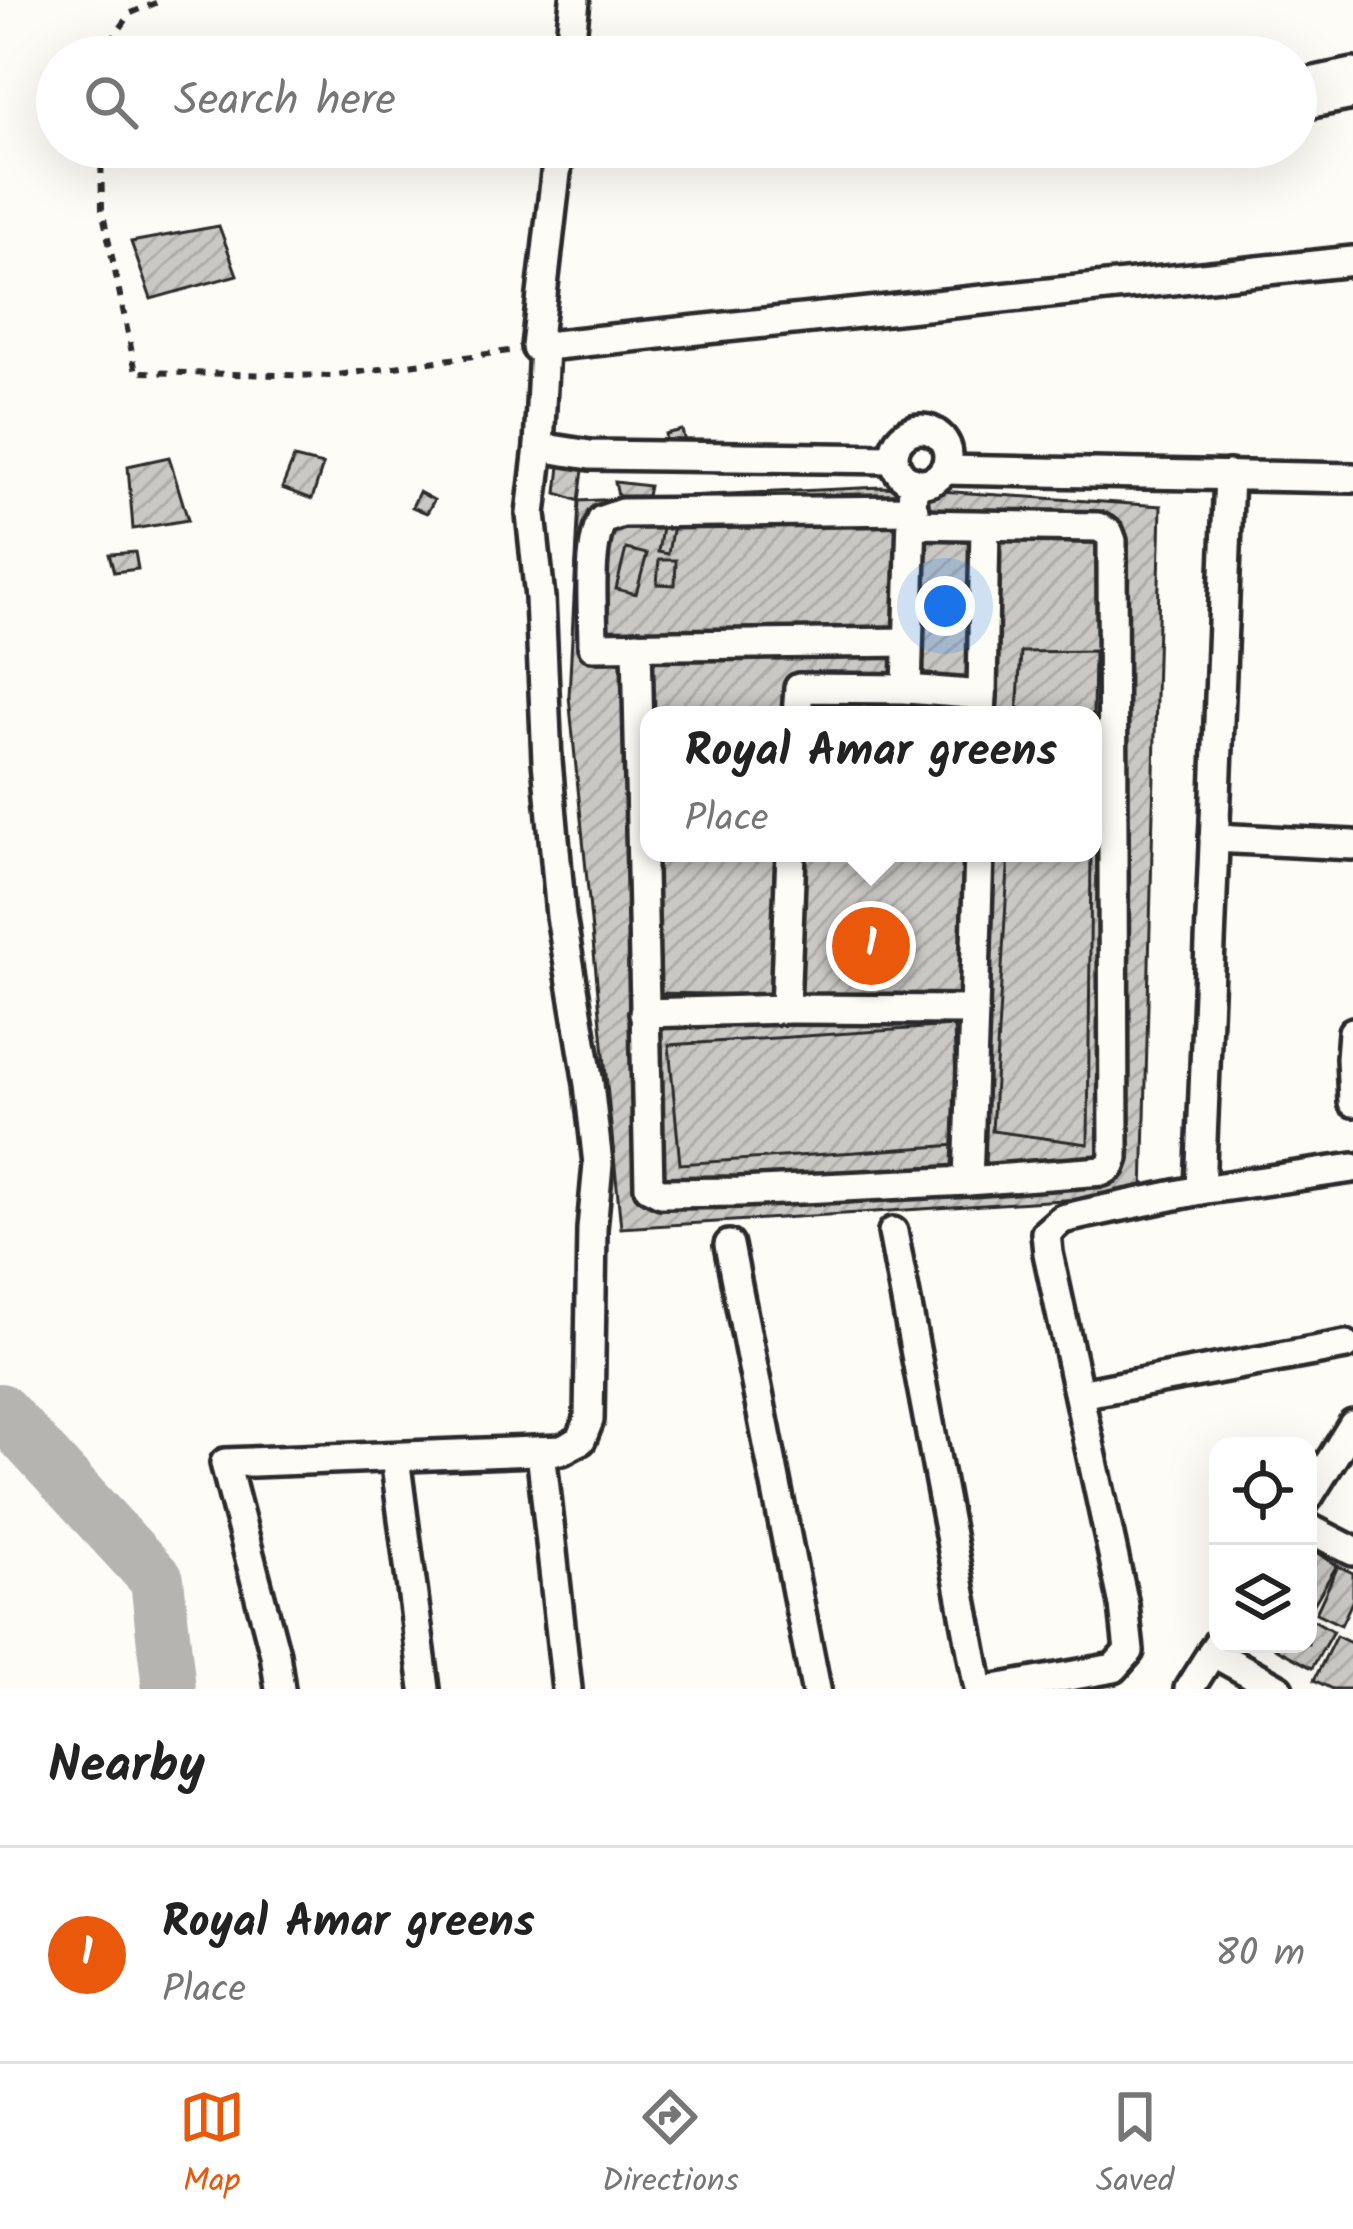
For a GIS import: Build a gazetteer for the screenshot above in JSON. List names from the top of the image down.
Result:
{
  "page": {
    "search": "Search here",
    "popup": ["Royal Amar greens", "Place"],
    "pins": "1",
    "heading": "Nearby",
    "list": [
      {
        "mark": "1",
        "name": "Royal Amar greens",
        "note": "Place",
        "value": "80 m"
      }
    ],
    "nav": ["Map", "Directions", "Saved"]
  }
}
